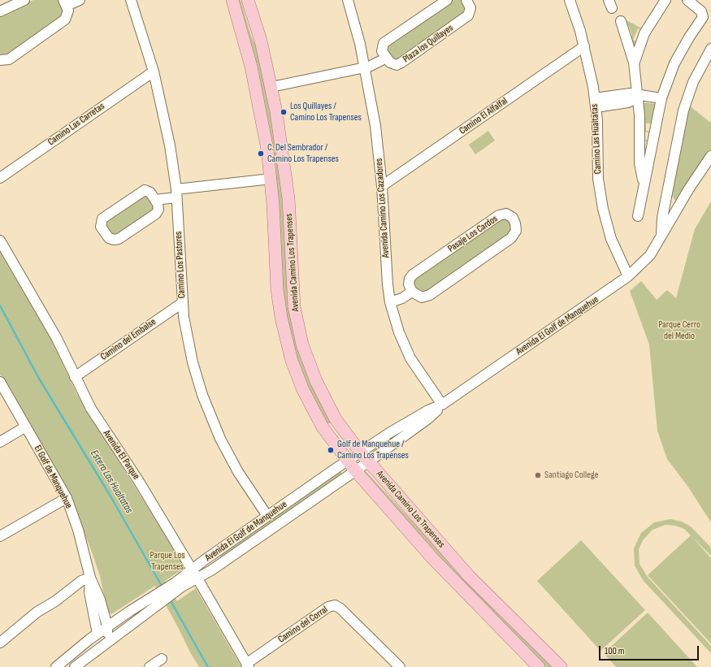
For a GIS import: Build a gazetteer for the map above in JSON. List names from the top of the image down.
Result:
{
  "streets": {
    "main road": ["Avenida Camino Los Trapenses"],
    "street": [
      "Plaza los Quillayes",
      "Camino El Alfalfal",
      "Camino Las Carretas",
      "Camino Las Hualtatas",
      "Avenida Camino Los Cazadores",
      "Pasaje Los Cardos",
      "Camino Los Pastores",
      "Avenida El Golf de Manquehue",
      "Camino del Embalse",
      "Avenida El Parque",
      "El Golf de Manquehue",
      "Camino del Corral"
    ]
  },
  "crossings": [
    ["Camino El Alfalfal", "Camino Las Hualtatas"],
    ["Camino El Alfalfal", "Avenida Camino Los Cazadores"],
    ["Camino Las Carretas", "Camino Los Pastores"],
    ["Camino Las Hualtatas", "Avenida El Golf de Manquehue"],
    ["Avenida Camino Los Cazadores", "Avenida El Golf de Manquehue"],
    ["Avenida Camino Los Trapenses", "Avenida El Golf de Manquehue"],
    ["Camino Los Pastores", "Avenida El Golf de Manquehue"],
    ["Camino Los Pastores", "Camino del Embalse"],
    ["Avenida El Golf de Manquehue", "Avenida El Parque"],
    ["Avenida El Golf de Manquehue", "El Golf de Manquehue"],
    ["Camino del Embalse", "Avenida El Parque"],
    ["Avenida El Parque", "Camino del Corral"]
  ],
  "water": ["Estero Las Hualtatas"],
  "parks": ["Parque Cerro del Medio", "Parque Los Trapenses"],
  "places": [
    "Los Quillayes / Camino Los Trapenses",
    "C. Del Sembrador / Camino Los Trapenses",
    "Golf de Manquehue / Camino Los Trapenses",
    "Santiago College"
  ],
  "scale_bar": "100 m"
}
